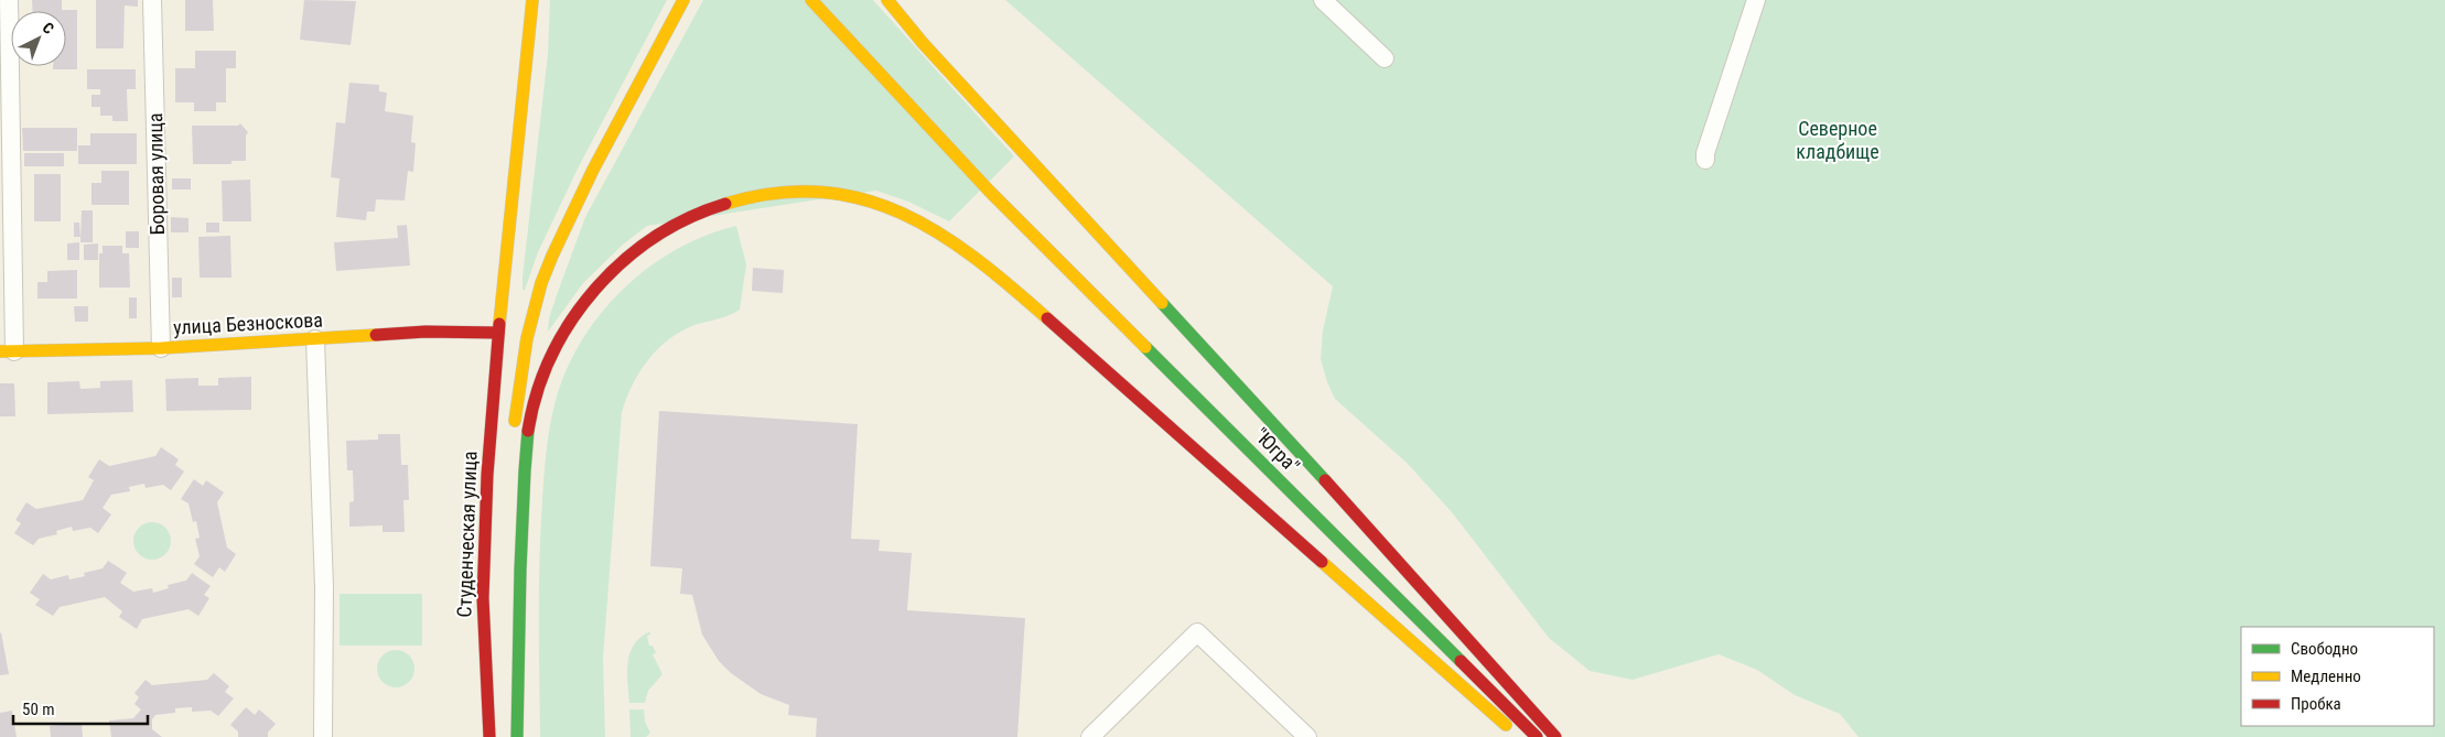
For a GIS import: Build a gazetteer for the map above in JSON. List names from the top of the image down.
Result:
{
  "streets": {
    "main road": ["улица Безноскова", "\"Югра\"", "Студенческая улица"],
    "street": ["Боровая улица"]
  },
  "crossings": [
    ["Боровая улица", "улица Безноскова"],
    ["улица Безноскова", "Студенческая улица"]
  ],
  "parks": ["Северное кладбище"],
  "legend": ["Свободно", "Медленно", "Пробка"],
  "scale_bar": "50 m",
  "north": "top right"
}
